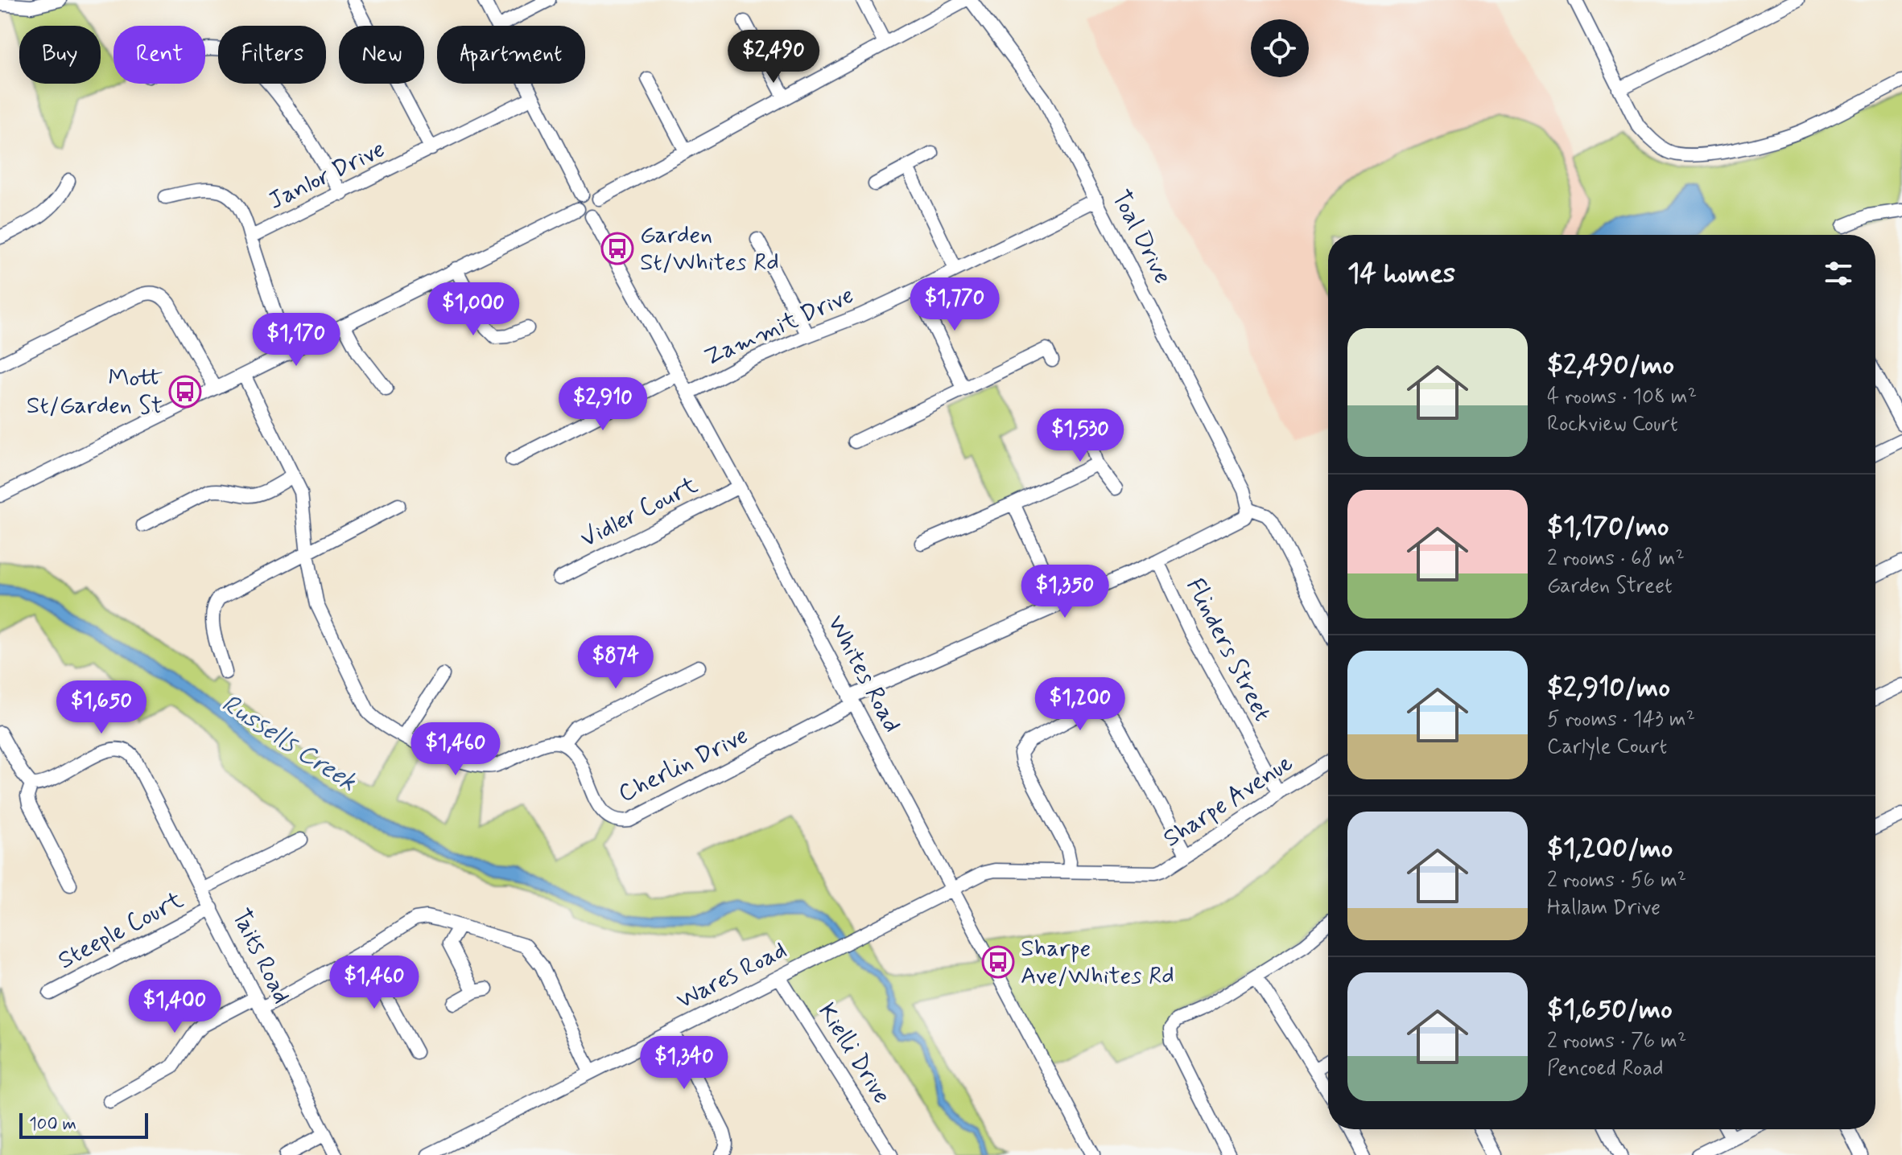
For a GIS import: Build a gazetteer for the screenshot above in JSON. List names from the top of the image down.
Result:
{
  "streets": {
    "street": [
      "Janlor Drive",
      "Toal Drive",
      "Zammit Drive",
      "Vidler Court",
      "Flinders Street",
      "Whites Road",
      "Cherlin Drive",
      "Sharpe Avenue",
      "Steeple Court",
      "Taits Road",
      "Wares Road",
      "Kielli Drive"
    ]
  },
  "crossings": [
    ["Toal Drive", "Zammit Drive"],
    ["Toal Drive", "Cherlin Drive"],
    ["Zammit Drive", "Whites Road"],
    ["Vidler Court", "Whites Road"],
    ["Flinders Street", "Cherlin Drive"],
    ["Flinders Street", "Sharpe Avenue"],
    ["Whites Road", "Cherlin Drive"],
    ["Whites Road", "Sharpe Avenue"],
    ["Whites Road", "Wares Road"],
    ["Sharpe Avenue", "Wares Road"],
    ["Steeple Court", "Taits Road"],
    ["Wares Road", "Kielli Drive"]
  ],
  "water": ["Russells Creek"],
  "places": {
    "bus stop": ["Garden St/Whites Rd", "Mott St/Garden St", "Sharpe Ave/Whites Rd"]
  },
  "scale_bar": "100 m",
  "page": {
    "chip": [
      "Buy",
      "Rent",
      "Filters",
      "New",
      "Apartment"
    ],
    "price": [
      "$2,490",
      "$1,770",
      "$1,000",
      "$1,170",
      "$2,910",
      "$1,530",
      "$1,350",
      "$874",
      "$1,200",
      "$1,650",
      "$1,460",
      "$1,460",
      "$1,400",
      "$1,340"
    ],
    "heading": "14 homes",
    "list": [
      {
        "name": "$2,490/mo",
        "note": "4 rooms · 108 m² · Rockview Court"
      },
      {
        "name": "$1,170/mo",
        "note": "2 rooms · 68 m² · Garden Street"
      },
      {
        "name": "$2,910/mo",
        "note": "5 rooms · 143 m² · Carlyle Court"
      },
      {
        "name": "$1,200/mo",
        "note": "2 rooms · 56 m² · Hallam Drive"
      },
      {
        "name": "$1,650/mo",
        "note": "2 rooms · 76 m² · Pencoed Road"
      }
    ],
    "scale": "100 m"
  }
}
